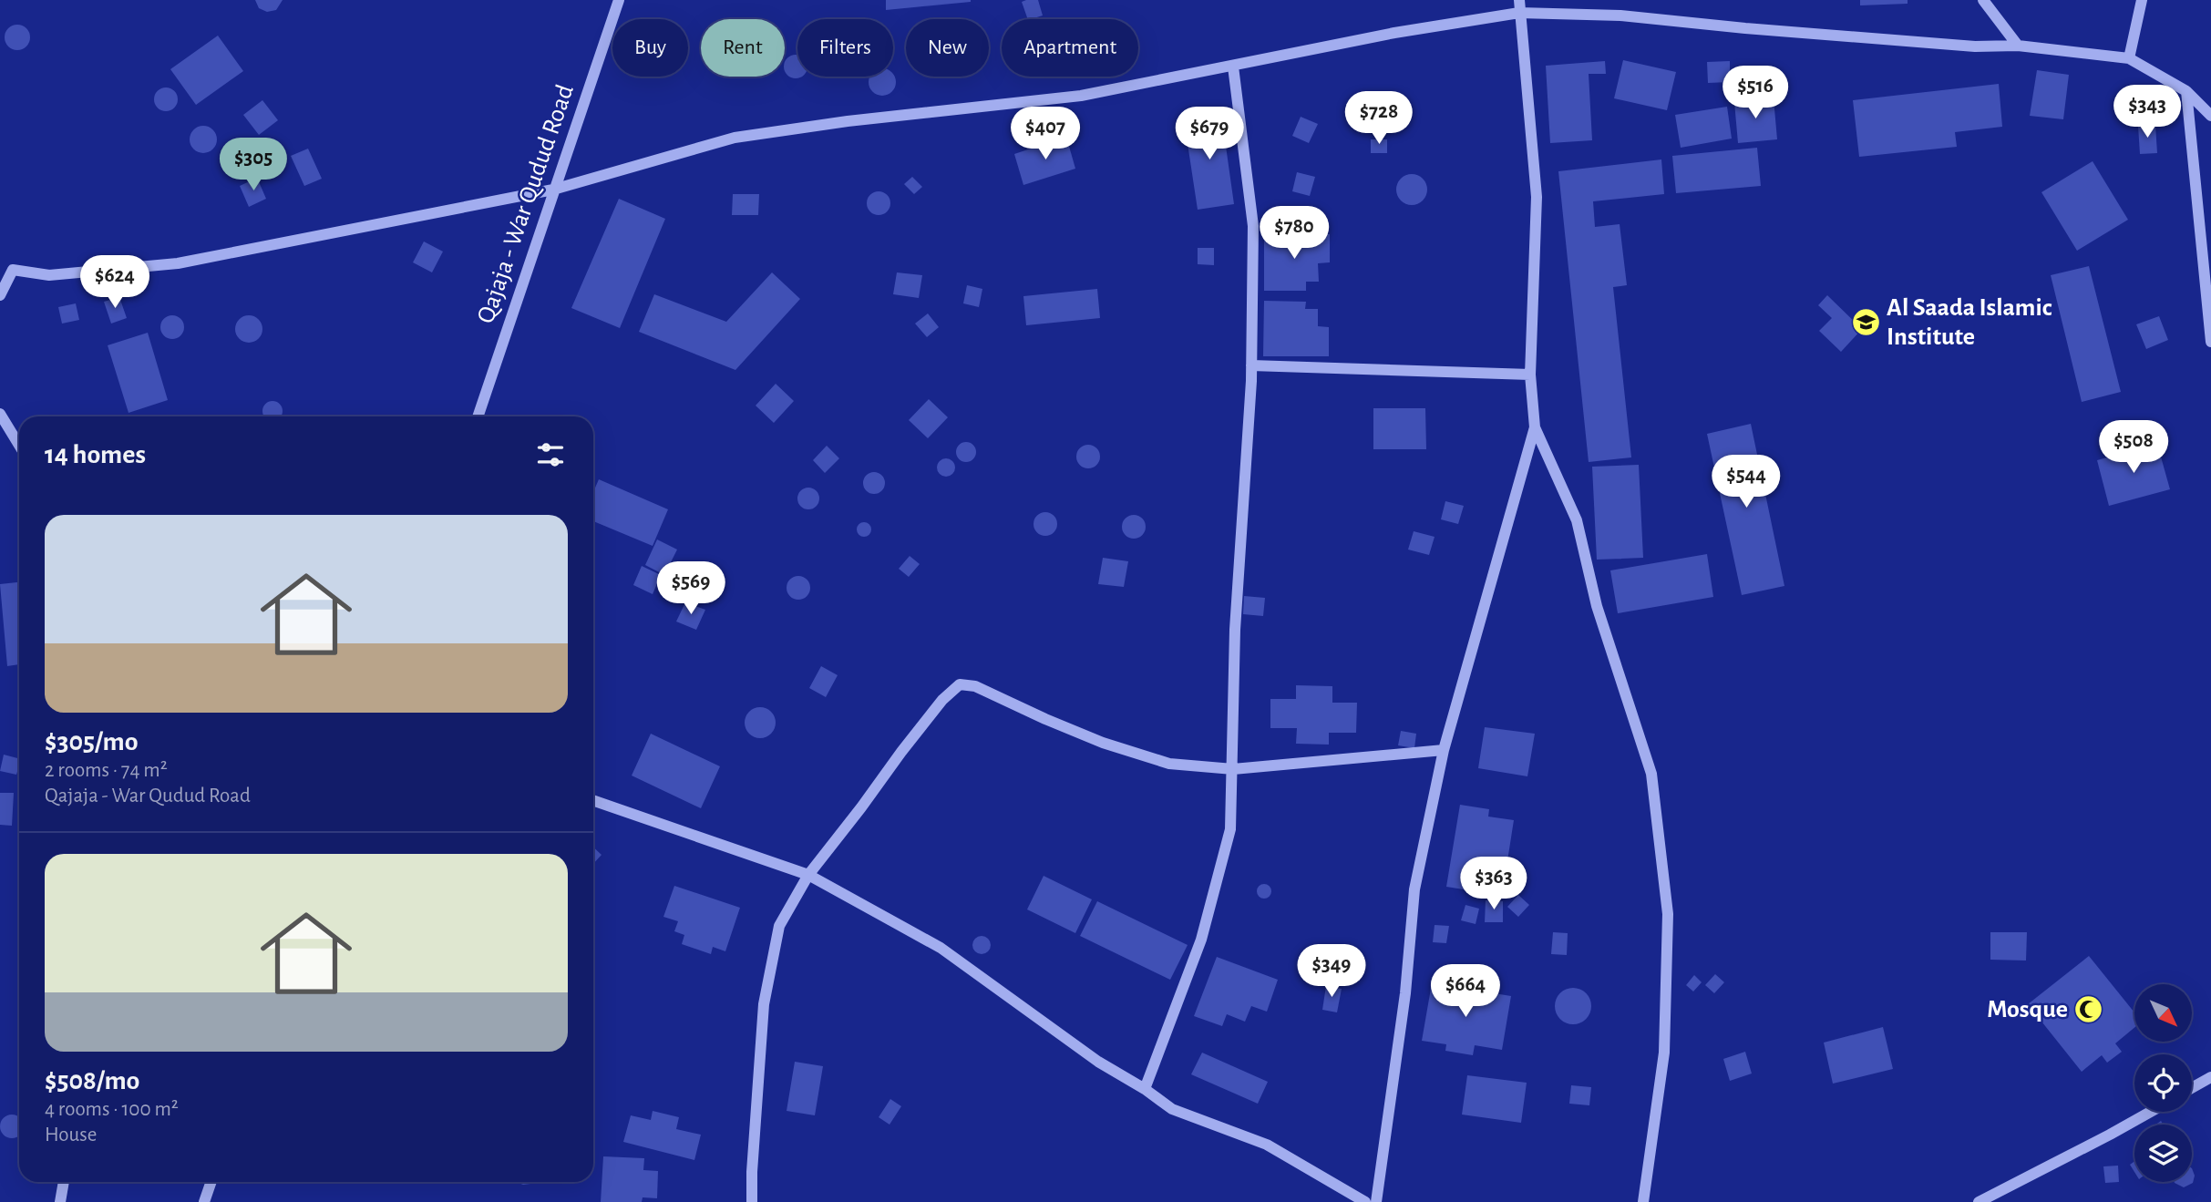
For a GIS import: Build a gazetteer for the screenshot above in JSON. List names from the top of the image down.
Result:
{
  "streets": {
    "street": ["Qajaja - War Qudud Road"]
  },
  "places": {
    "school or university": ["Al Saada Islamic Institute"],
    "mosque": ["Mosque"]
  },
  "north": "bottom right",
  "page": {
    "chip": [
      "Buy",
      "Rent",
      "Filters",
      "New",
      "Apartment"
    ],
    "price": [
      "$516",
      "$343",
      "$728",
      "$407",
      "$679",
      "$305",
      "$780",
      "$624",
      "$508",
      "$544",
      "$569",
      "$363",
      "$349",
      "$664"
    ],
    "heading": "14 homes",
    "list": [
      {
        "name": "$305/mo",
        "note": "2 rooms · 74 m² · Qajaja - War Qudud Road"
      },
      {
        "name": "$508/mo",
        "note": "4 rooms · 100 m² · House"
      }
    ]
  }
}
